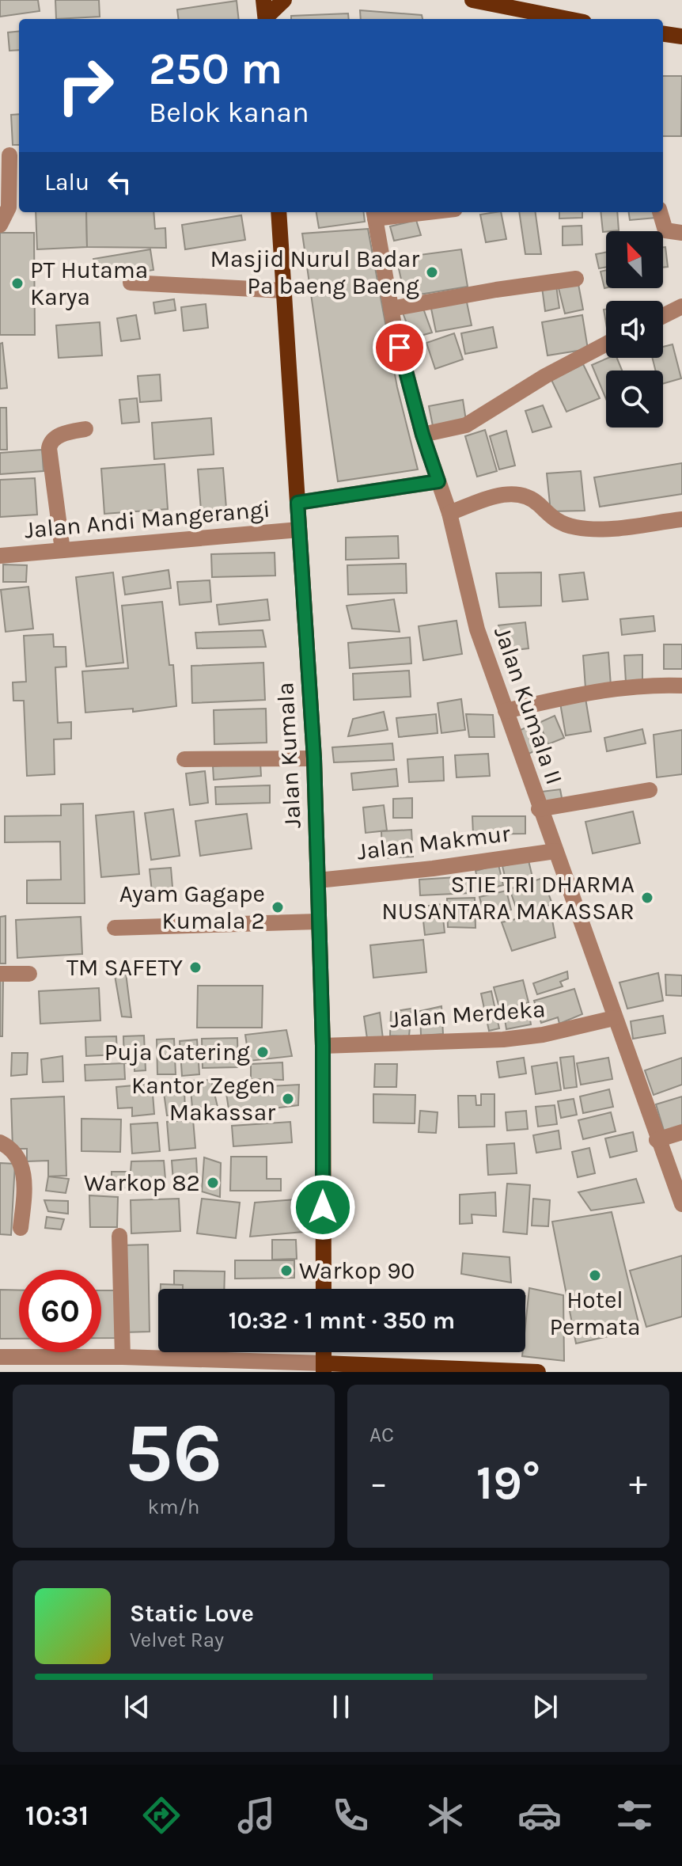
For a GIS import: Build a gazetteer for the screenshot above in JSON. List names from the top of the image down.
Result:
{
  "streets": {
    "main road": ["Jalan Kumala"],
    "street": [
      "Jalan Andi Mangerangi",
      "Jalan Kumala II",
      "Jalan Makmur",
      "Jalan Merdeka"
    ]
  },
  "crossings": [
    ["Jalan Andi Mangerangi", "Jalan Kumala"],
    ["Jalan Kumala II", "Jalan Makmur"],
    ["Jalan Kumala II", "Jalan Merdeka"],
    ["Jalan Kumala", "Jalan Makmur"],
    ["Jalan Kumala", "Jalan Merdeka"]
  ],
  "places": [
    "Masjid Nurul Badar Pa baeng Baeng",
    "PT Hutama Karya",
    "STIE TRI DHARMA NUSANTARA MAKASSAR",
    "Ayam Gagape Kumala 2",
    "TM SAFETY",
    "Puja Catering",
    "Kantor Zegen Makassar",
    "Warkop 82",
    "Warkop 90",
    "Hotel Permata"
  ],
  "north": "top left",
  "page": {
    "turn": ["250 m", "Belok kanan"],
    "then": "Lalu",
    "limit": "60",
    "trip": "10:32 · 1 mnt · 350 m",
    "tile": [
      ["56", "km/h"],
      "AC"
    ],
    "heat": ["−", "19°", "+"],
    "song": ["Static Love", "Velvet Ray"],
    "tabs": "10:31"
  }
}
